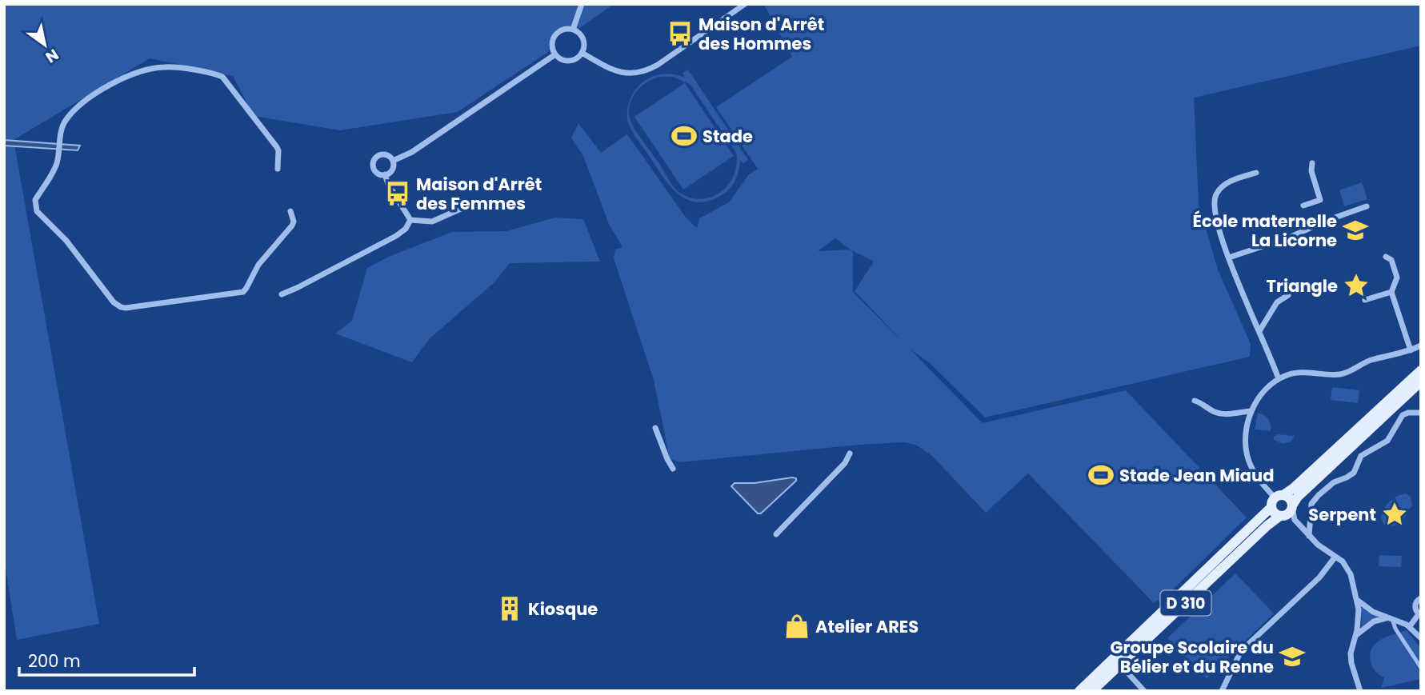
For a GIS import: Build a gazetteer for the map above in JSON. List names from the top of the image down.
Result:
{
  "streets": {
    "main road": ["D 310"]
  },
  "places": {
    "bus stop": ["Maison d'Arrêt des Hommes", "Maison d'Arrêt des Femmes"],
    "sports": ["Stade", "Stade Jean Miaud"],
    "school or university": ["École maternelle La Licorne", "Groupe Scolaire du Bélier et du Renne"],
    "place": ["Triangle", "Serpent"],
    "building": ["Kiosque"],
    "shop": ["Atelier ARES"]
  },
  "scale_bar": "200 m",
  "north": "bottom right"
}
